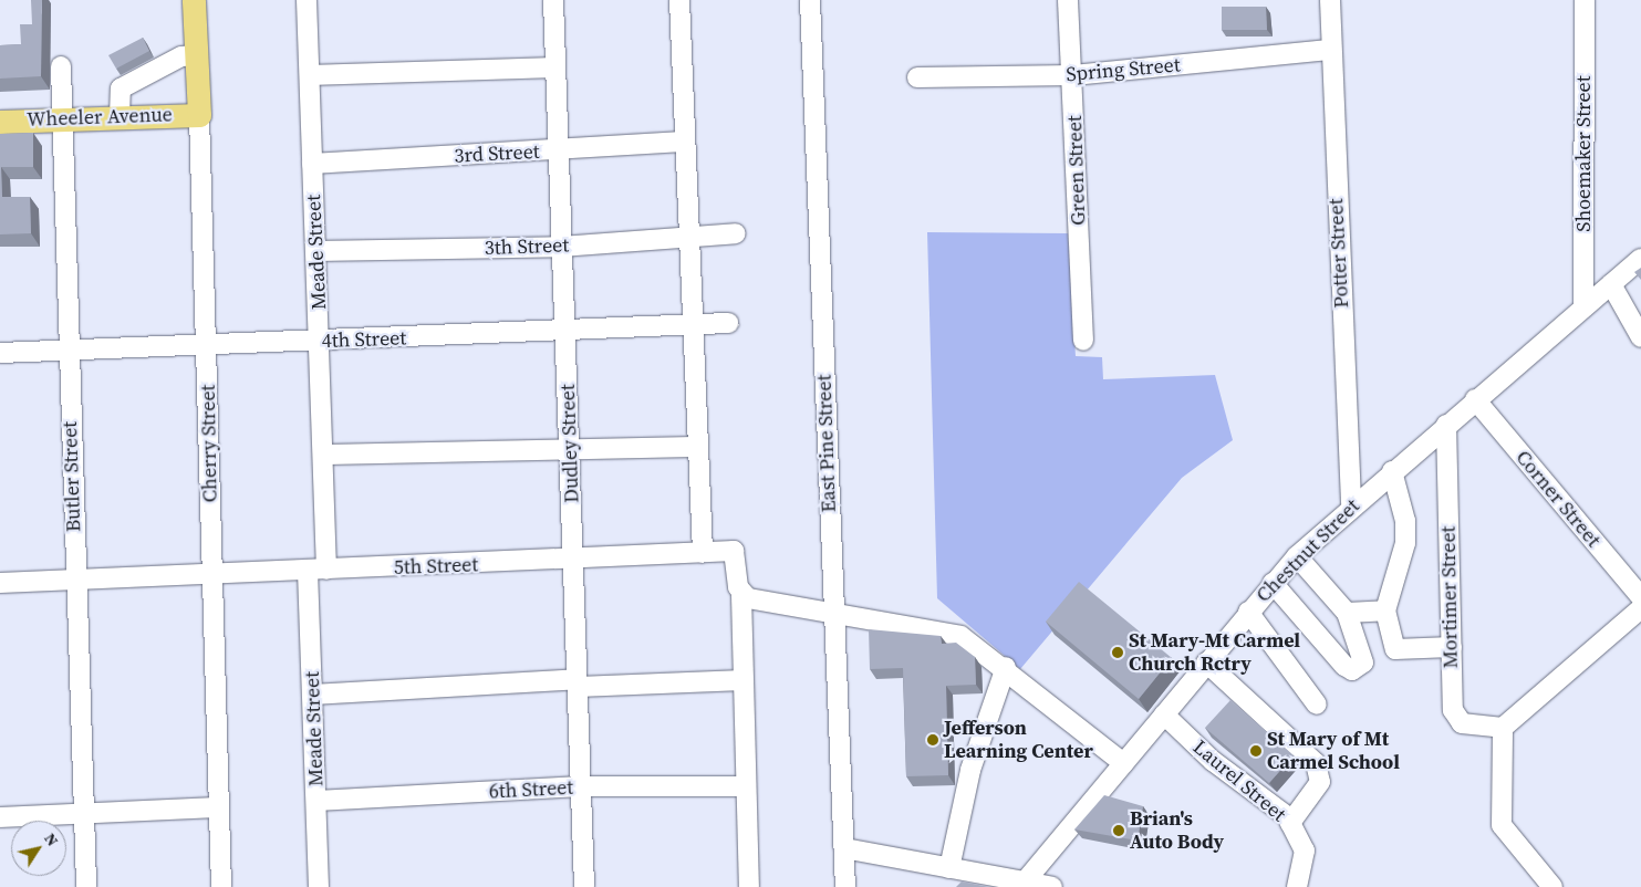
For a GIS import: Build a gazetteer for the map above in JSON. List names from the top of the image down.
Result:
{
  "streets": {
    "main road": ["Wheeler Avenue", "Cherry Street"],
    "street": [
      "Spring Street",
      "3rd Street",
      "Shoemaker Street",
      "Green Street",
      "3th Street",
      "Meade Street",
      "Potter Street",
      "4th Street",
      "Dudley Street",
      "East Pine Street",
      "Butler Street",
      "Corner Street",
      "Chestnut Street",
      "5th Street",
      "Mortimer Street",
      "Laurel Street",
      "6th Street"
    ]
  },
  "crossings": [
    ["Spring Street", "Green Street"],
    ["Spring Street", "Potter Street"],
    ["Wheeler Avenue", "Cherry Street"],
    ["Wheeler Avenue", "Butler Street"],
    ["3rd Street", "Meade Street"],
    ["3rd Street", "Dudley Street"],
    ["Shoemaker Street", "Chestnut Street"],
    ["3th Street", "Meade Street"],
    ["3th Street", "Dudley Street"],
    ["Meade Street", "4th Street"],
    ["Meade Street", "5th Street"],
    ["Meade Street", "6th Street"],
    ["Potter Street", "Chestnut Street"],
    ["4th Street", "Cherry Street"],
    ["4th Street", "Dudley Street"],
    ["4th Street", "Butler Street"],
    ["Cherry Street", "5th Street"],
    ["Dudley Street", "5th Street"],
    ["Dudley Street", "6th Street"],
    ["Butler Street", "5th Street"],
    ["Corner Street", "Chestnut Street"],
    ["Chestnut Street", "Mortimer Street"],
    ["Chestnut Street", "Laurel Street"]
  ],
  "places": [
    "St Mary-Mt Carmel Church Rctry",
    "Jefferson Learning Center",
    "St Mary of Mt Carmel School",
    "Brian's Auto Body"
  ],
  "north": "top right"
}
